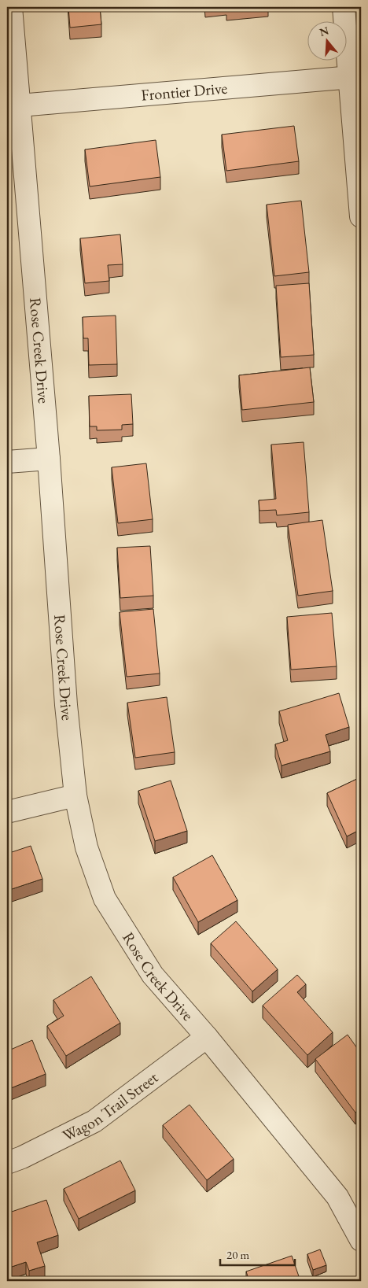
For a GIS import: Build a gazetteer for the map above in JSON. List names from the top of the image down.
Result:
{
  "streets": {
    "street": ["Frontier Drive", "Rose Creek Drive", "Wagon Trail Street"]
  },
  "crossings": [
    ["Frontier Drive", "Rose Creek Drive"],
    ["Rose Creek Drive", "Wagon Trail Street"]
  ],
  "scale_bar": "20 m",
  "north": "top"
}
